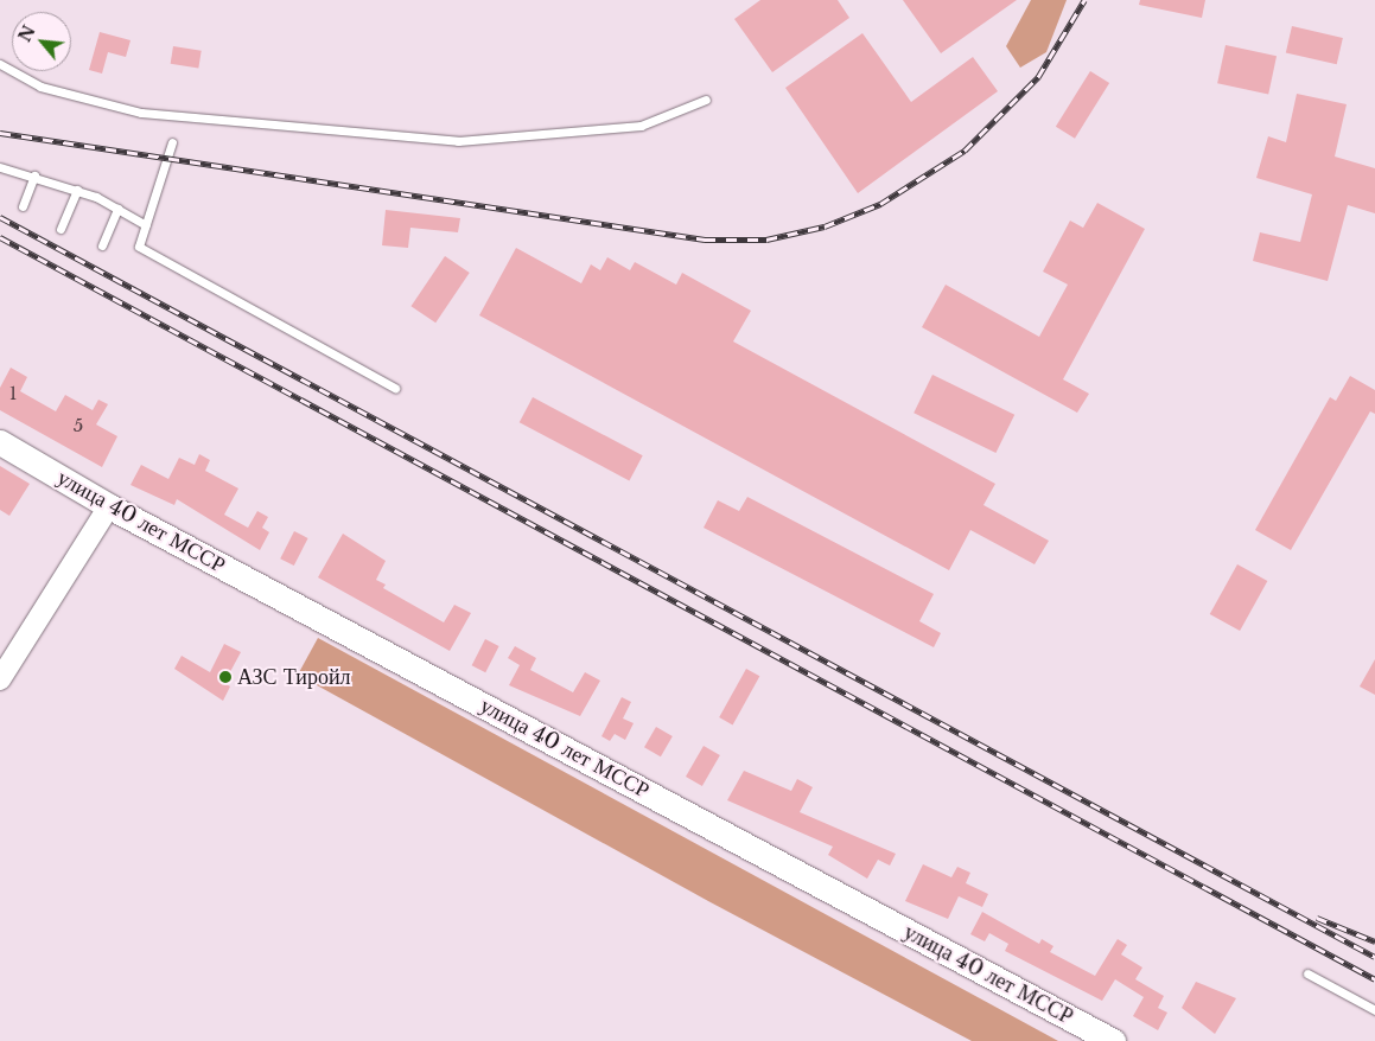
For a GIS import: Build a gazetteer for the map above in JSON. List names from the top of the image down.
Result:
{
  "streets": {
    "main road": ["улица 40 лет МССР"]
  },
  "places": ["АЗС Тиройл"],
  "house_numbers": ["1", "5"],
  "north": "top left"
}
